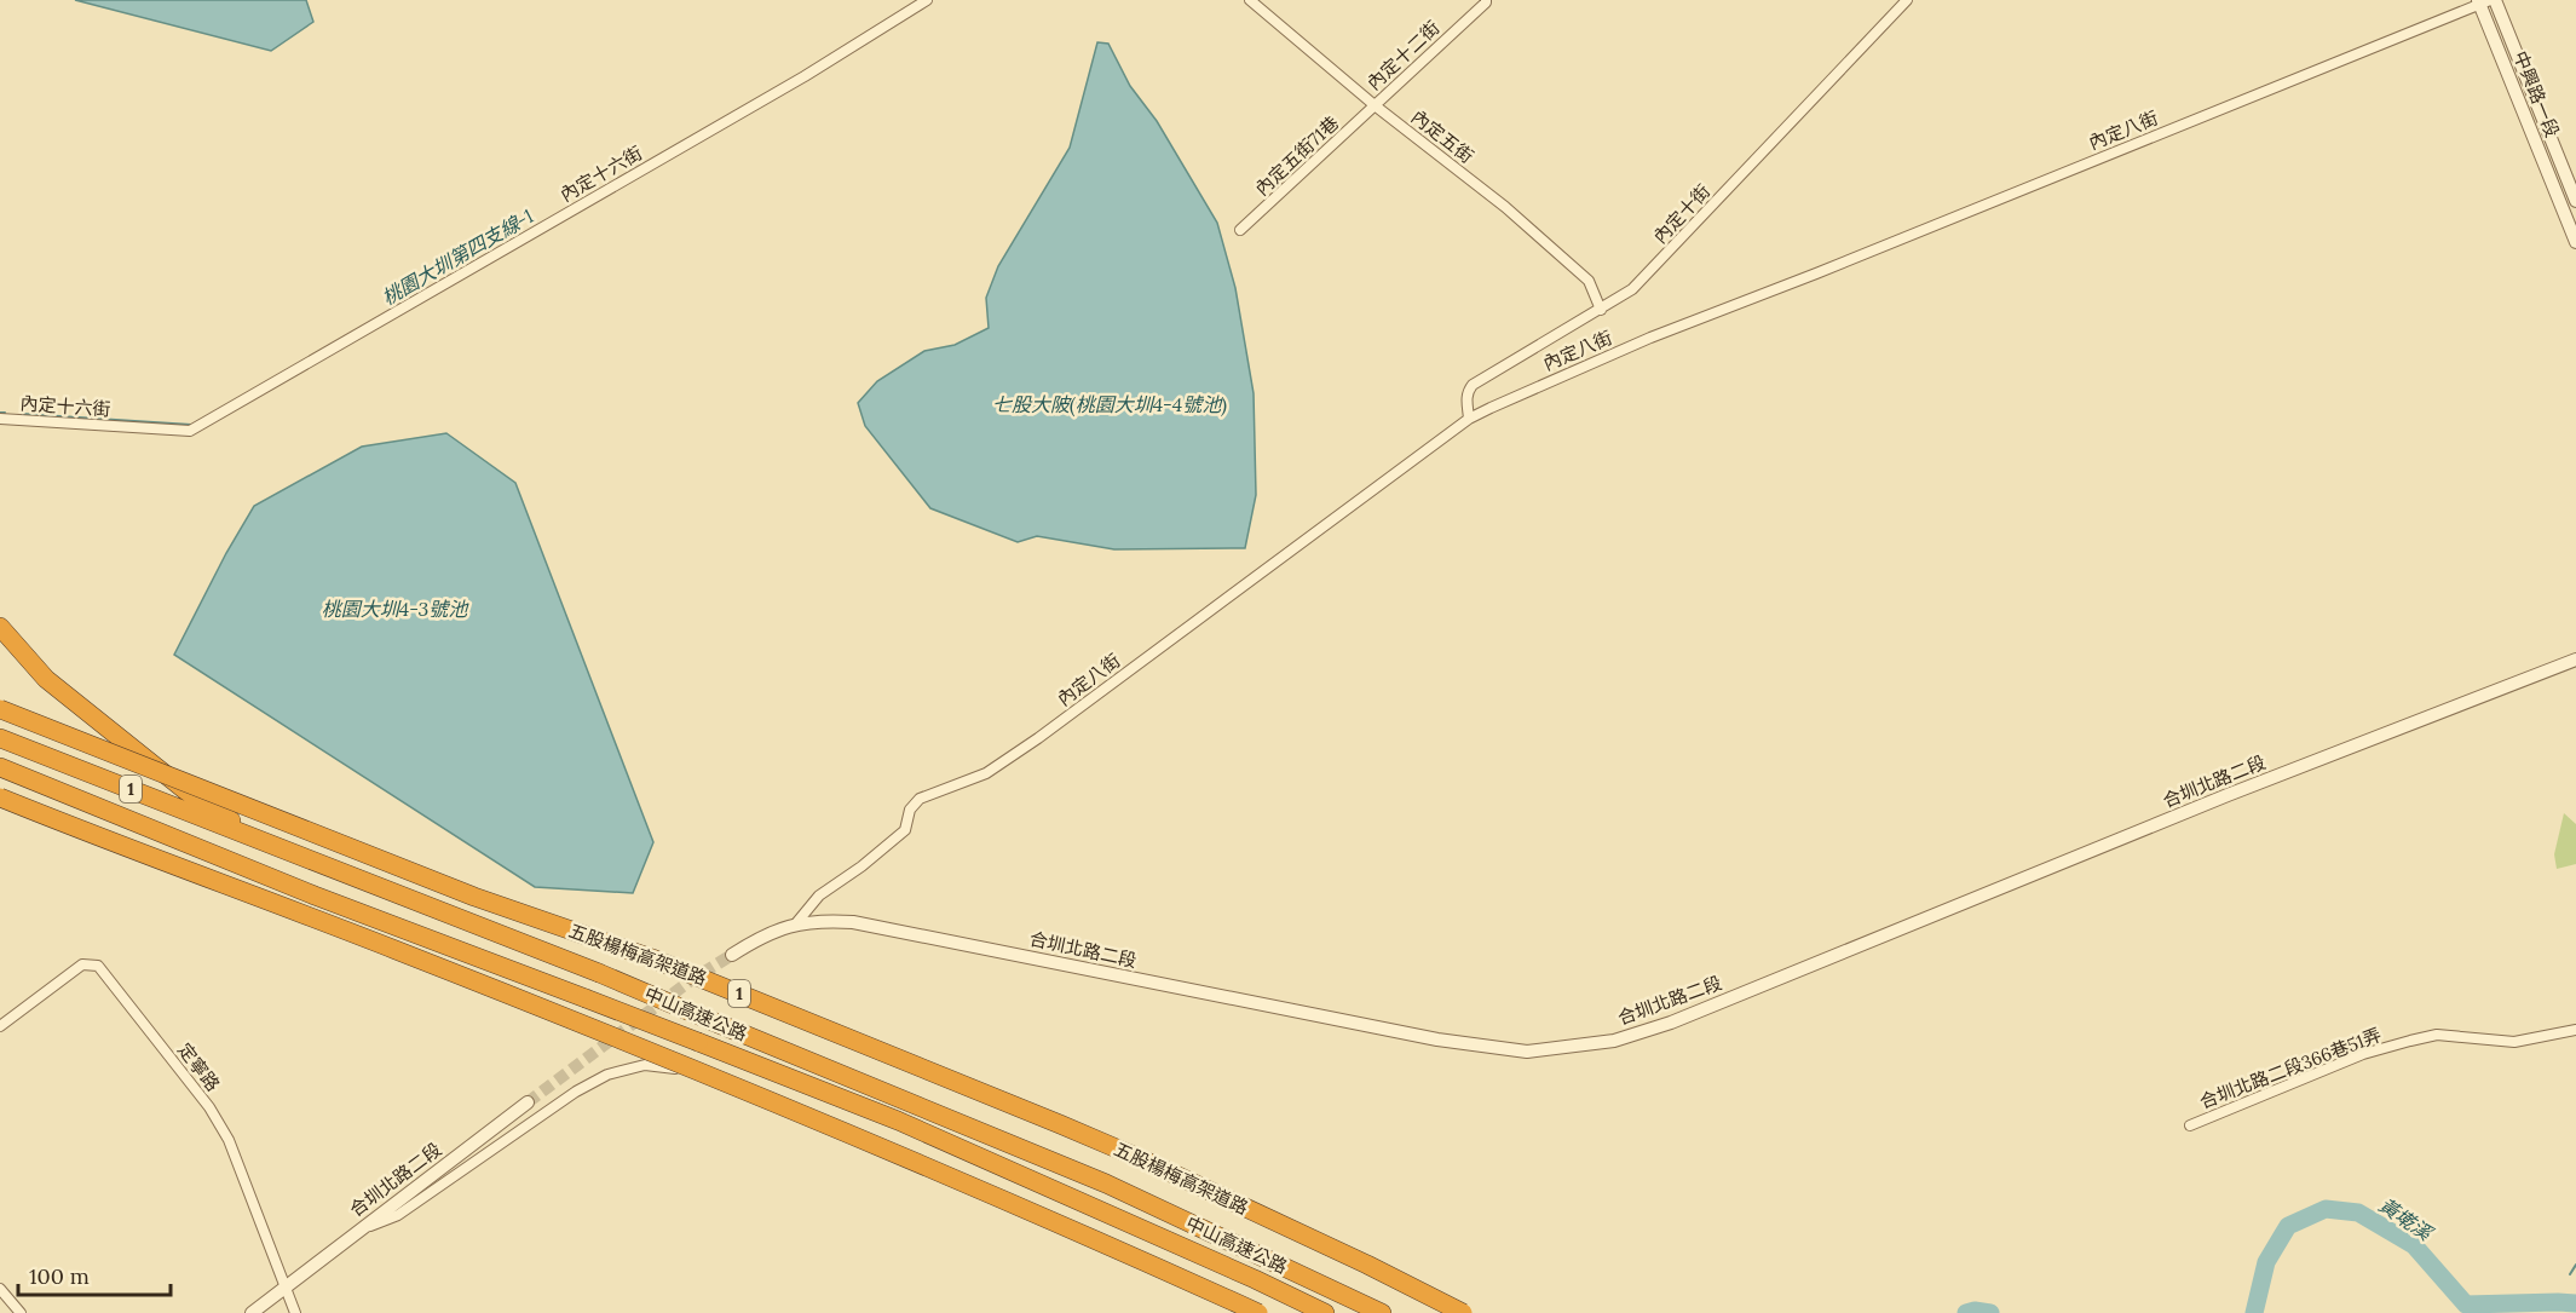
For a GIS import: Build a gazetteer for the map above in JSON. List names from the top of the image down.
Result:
{
  "streets": {
    "highway": ["1", "五股楊梅高架道路", "中山高速公路"],
    "street": [
      "內定十二街",
      "中興路一段",
      "內定八街",
      "內定五街",
      "內定五街71巷",
      "內定十六街",
      "內定十街",
      "合圳北路二段",
      "定寧路",
      "合圳北路二段366巷51弄"
    ]
  },
  "crossings": [
    ["內定十二街", "內定五街"],
    ["內定十二街", "內定五街71巷"],
    ["中興路一段", "內定八街"],
    ["內定八街", "內定十街"],
    ["內定八街", "合圳北路二段"],
    ["內定五街", "內定五街71巷"],
    ["內定五街", "內定十街"],
    ["合圳北路二段", "定寧路"]
  ],
  "water": [
    "桃園大圳第四支線-1",
    "七股大陂(桃園大圳4-4號池)",
    "桃園大圳4-3號池",
    "黃墘溪"
  ],
  "scale_bar": "100 m"
}
